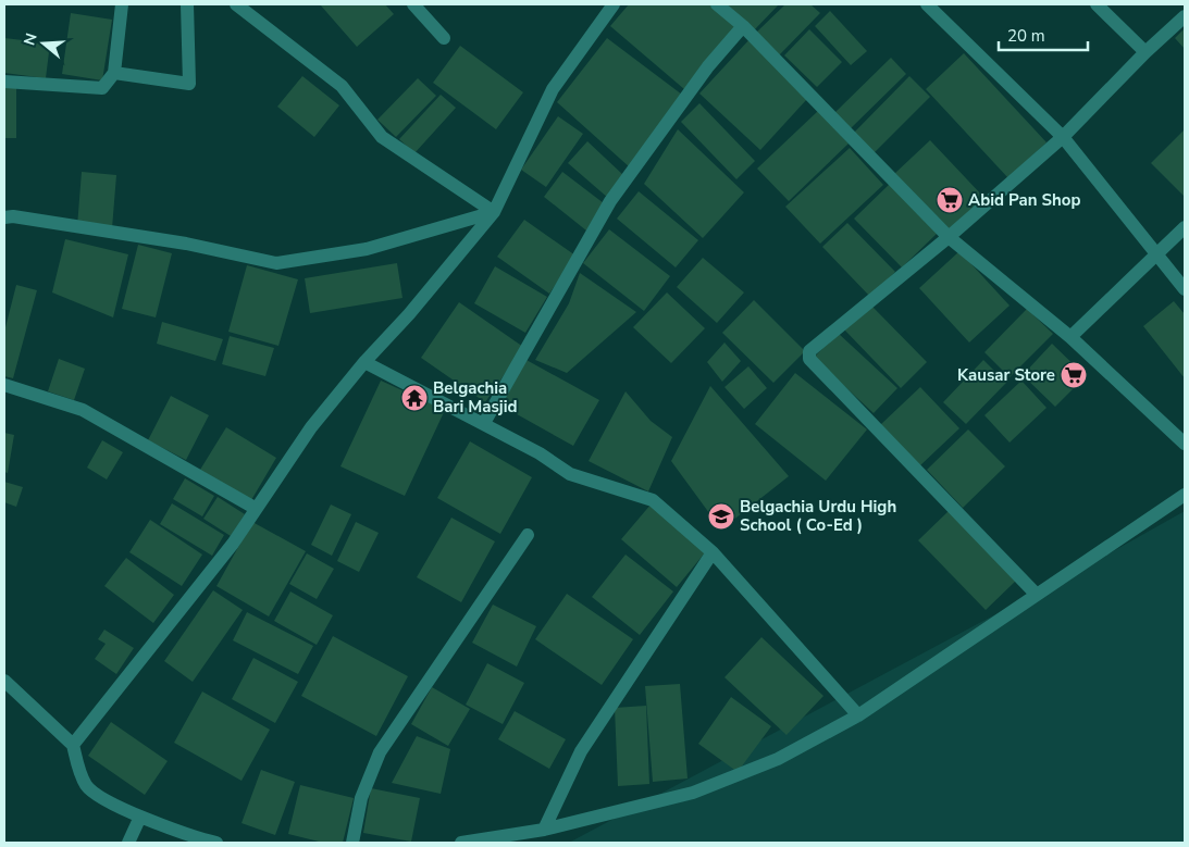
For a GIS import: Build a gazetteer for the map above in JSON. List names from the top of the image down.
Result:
{
  "places": {
    "supermarket": ["Abid Pan Shop", "Kausar Store"],
    "temple": ["Belgachia Bari Masjid"],
    "school or university": ["Belgachia Urdu High School ( Co-Ed )"]
  },
  "scale_bar": "20 m",
  "north": "left"
}
